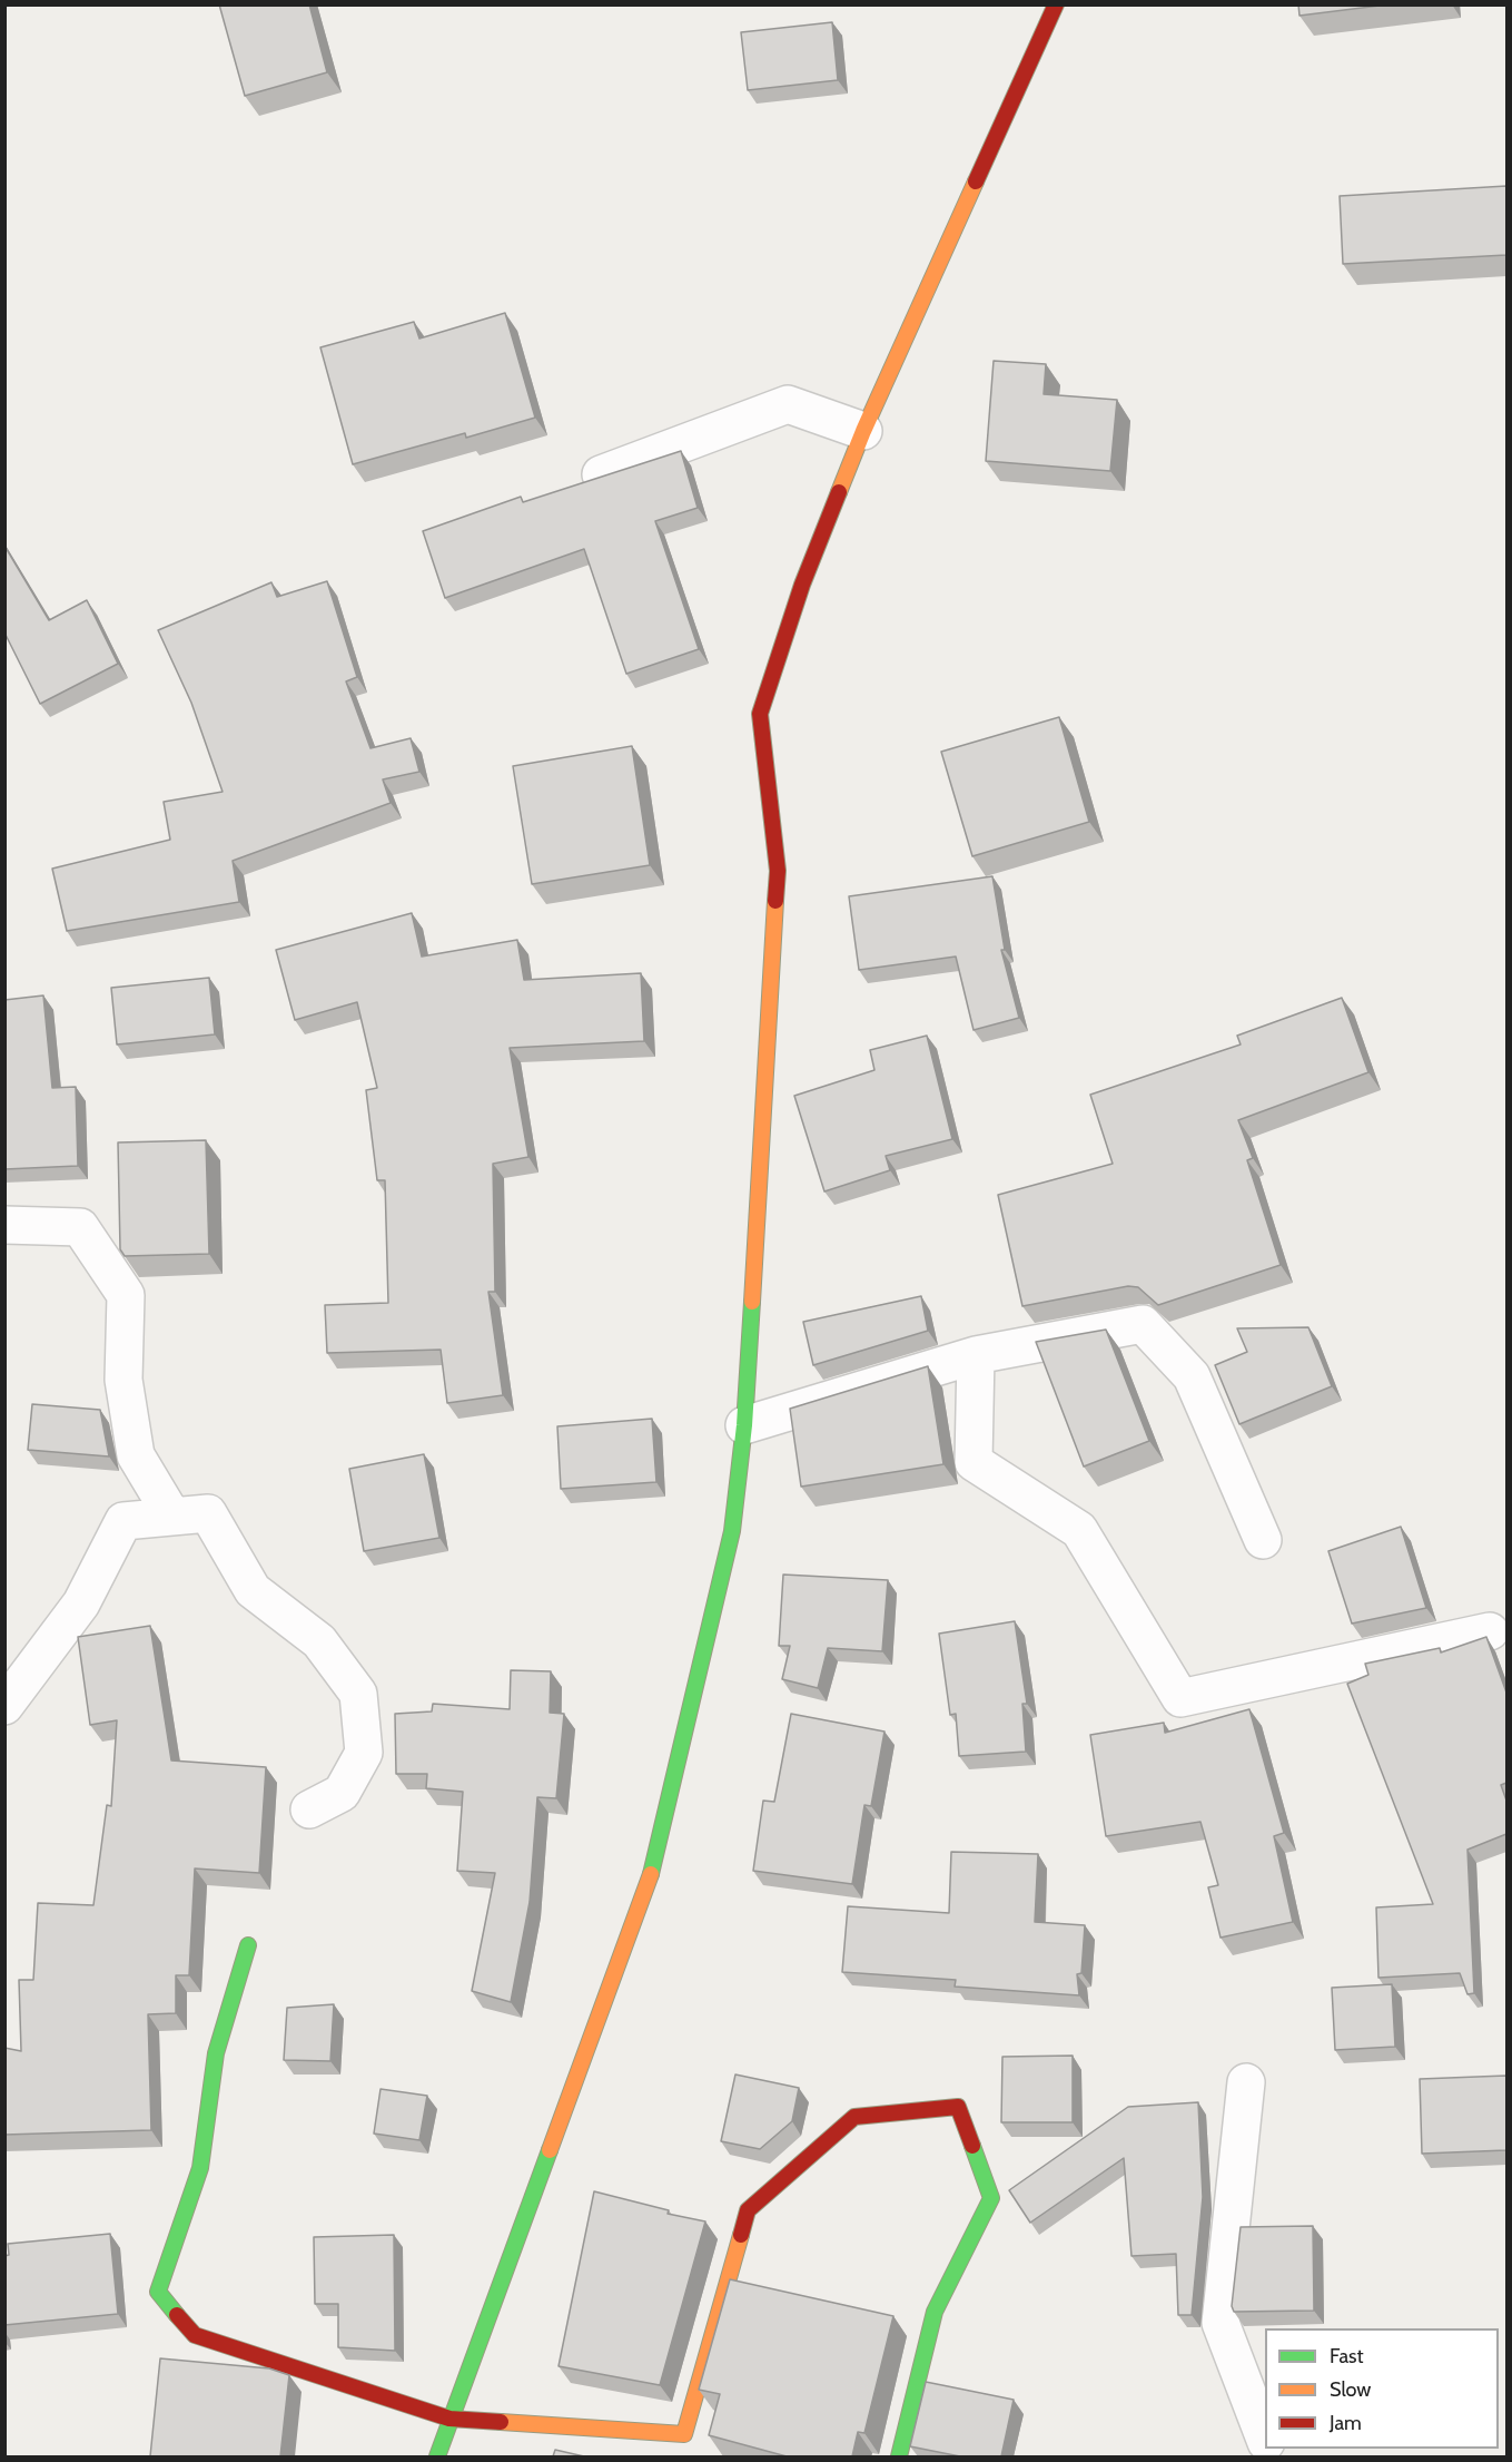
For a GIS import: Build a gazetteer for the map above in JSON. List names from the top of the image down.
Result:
{
  "legend": ["Fast", "Slow", "Jam"]
}
